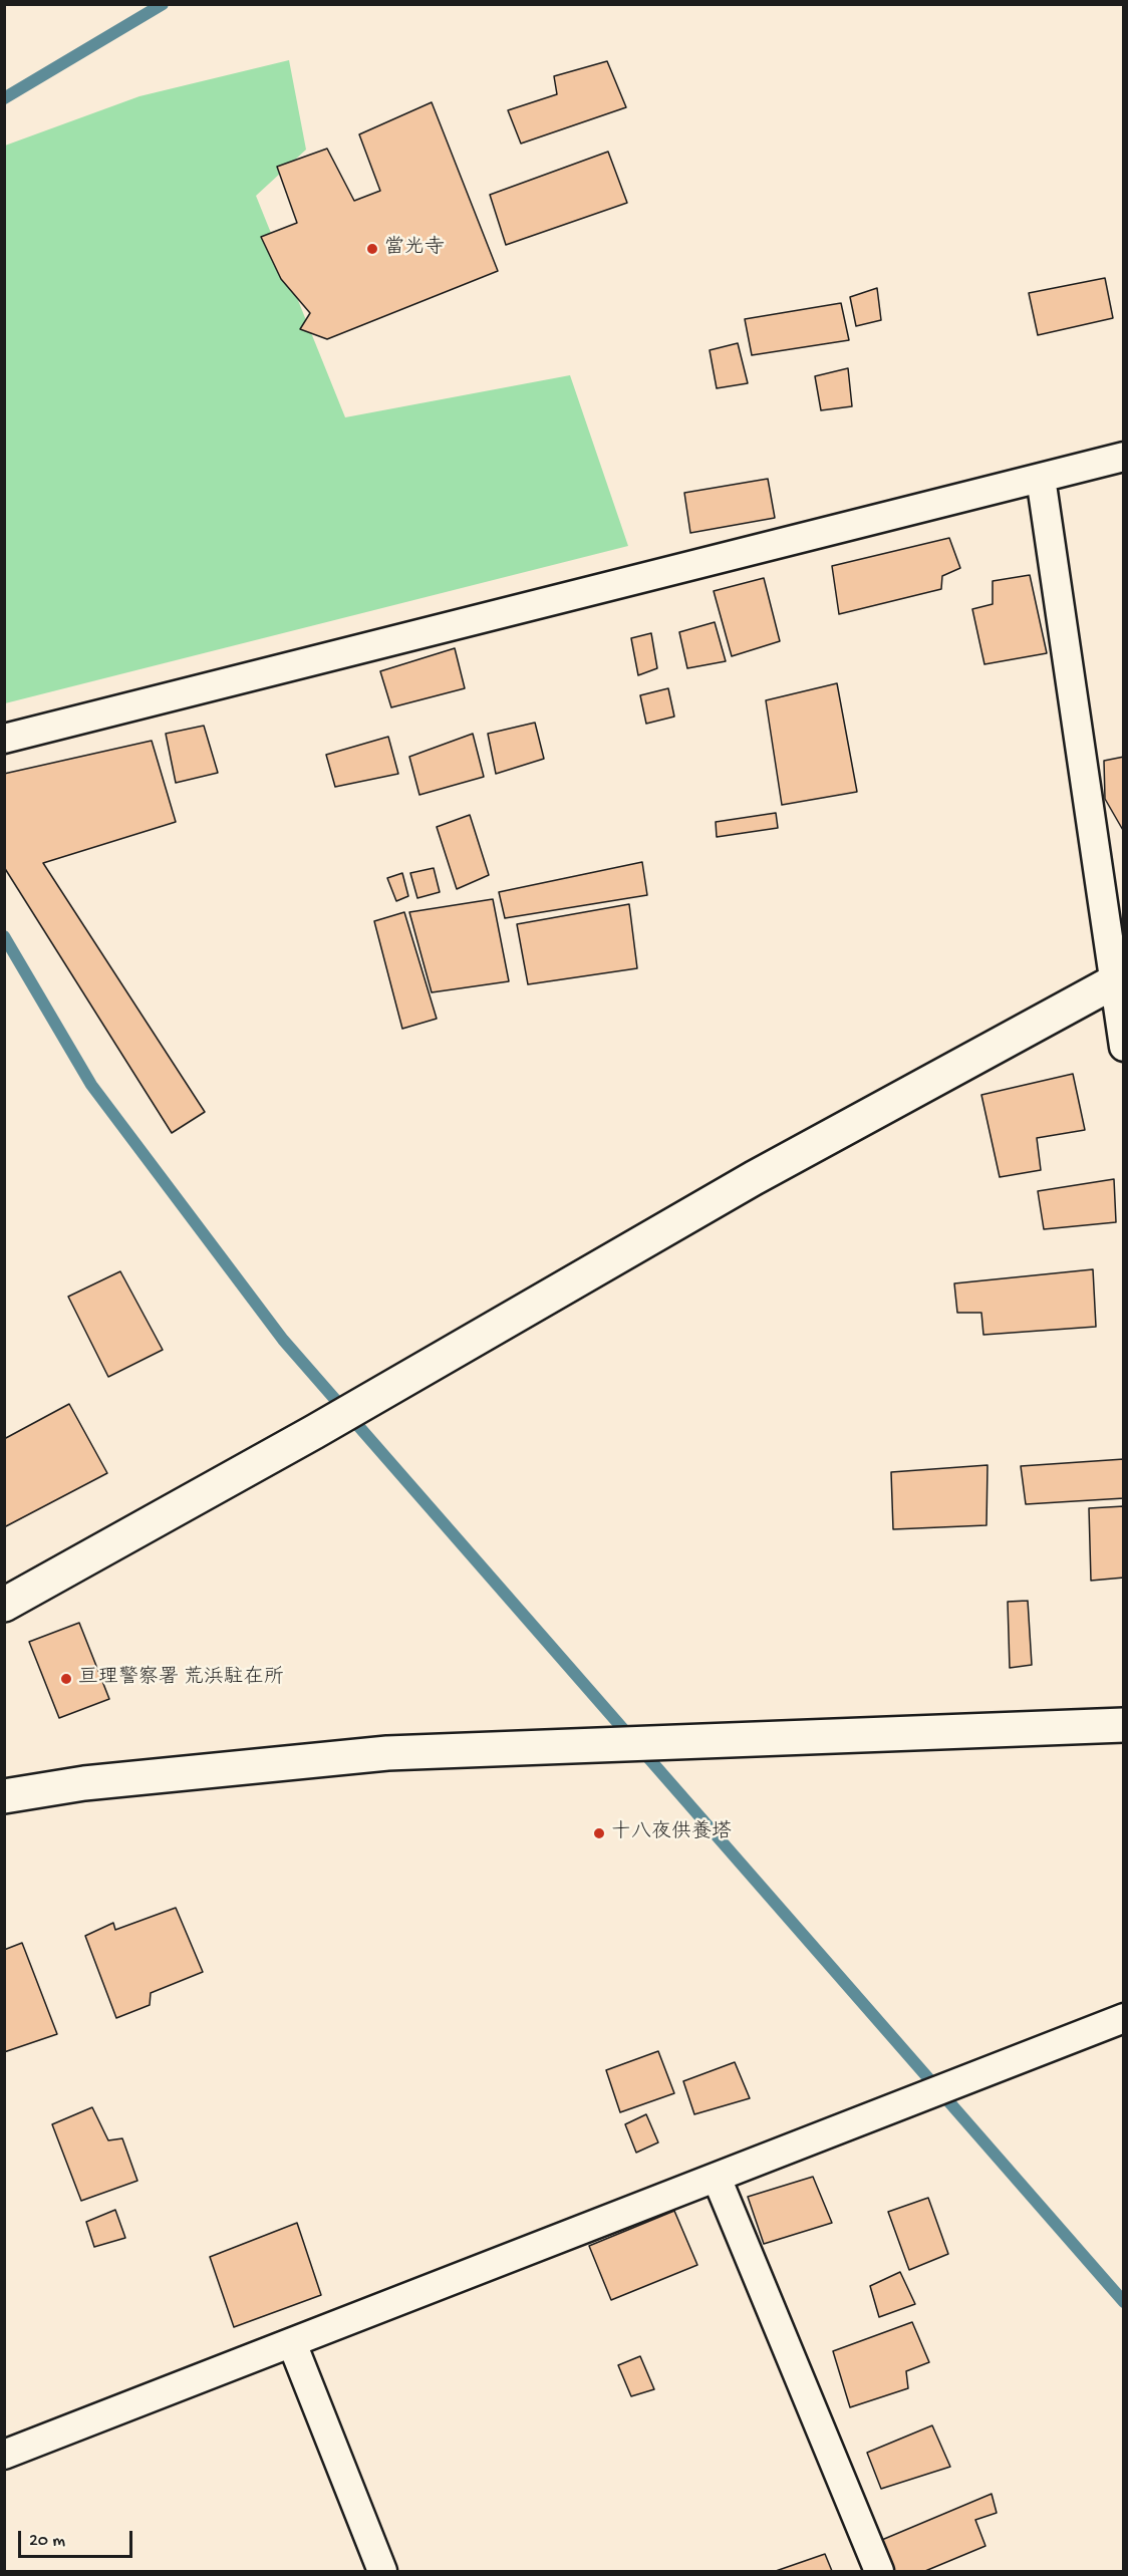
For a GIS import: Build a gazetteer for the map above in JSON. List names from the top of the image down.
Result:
{
  "places": ["當光寺", "亘理警察署 荒浜駐在所", "十八夜供養塔"],
  "scale_bar": "20 m"
}
